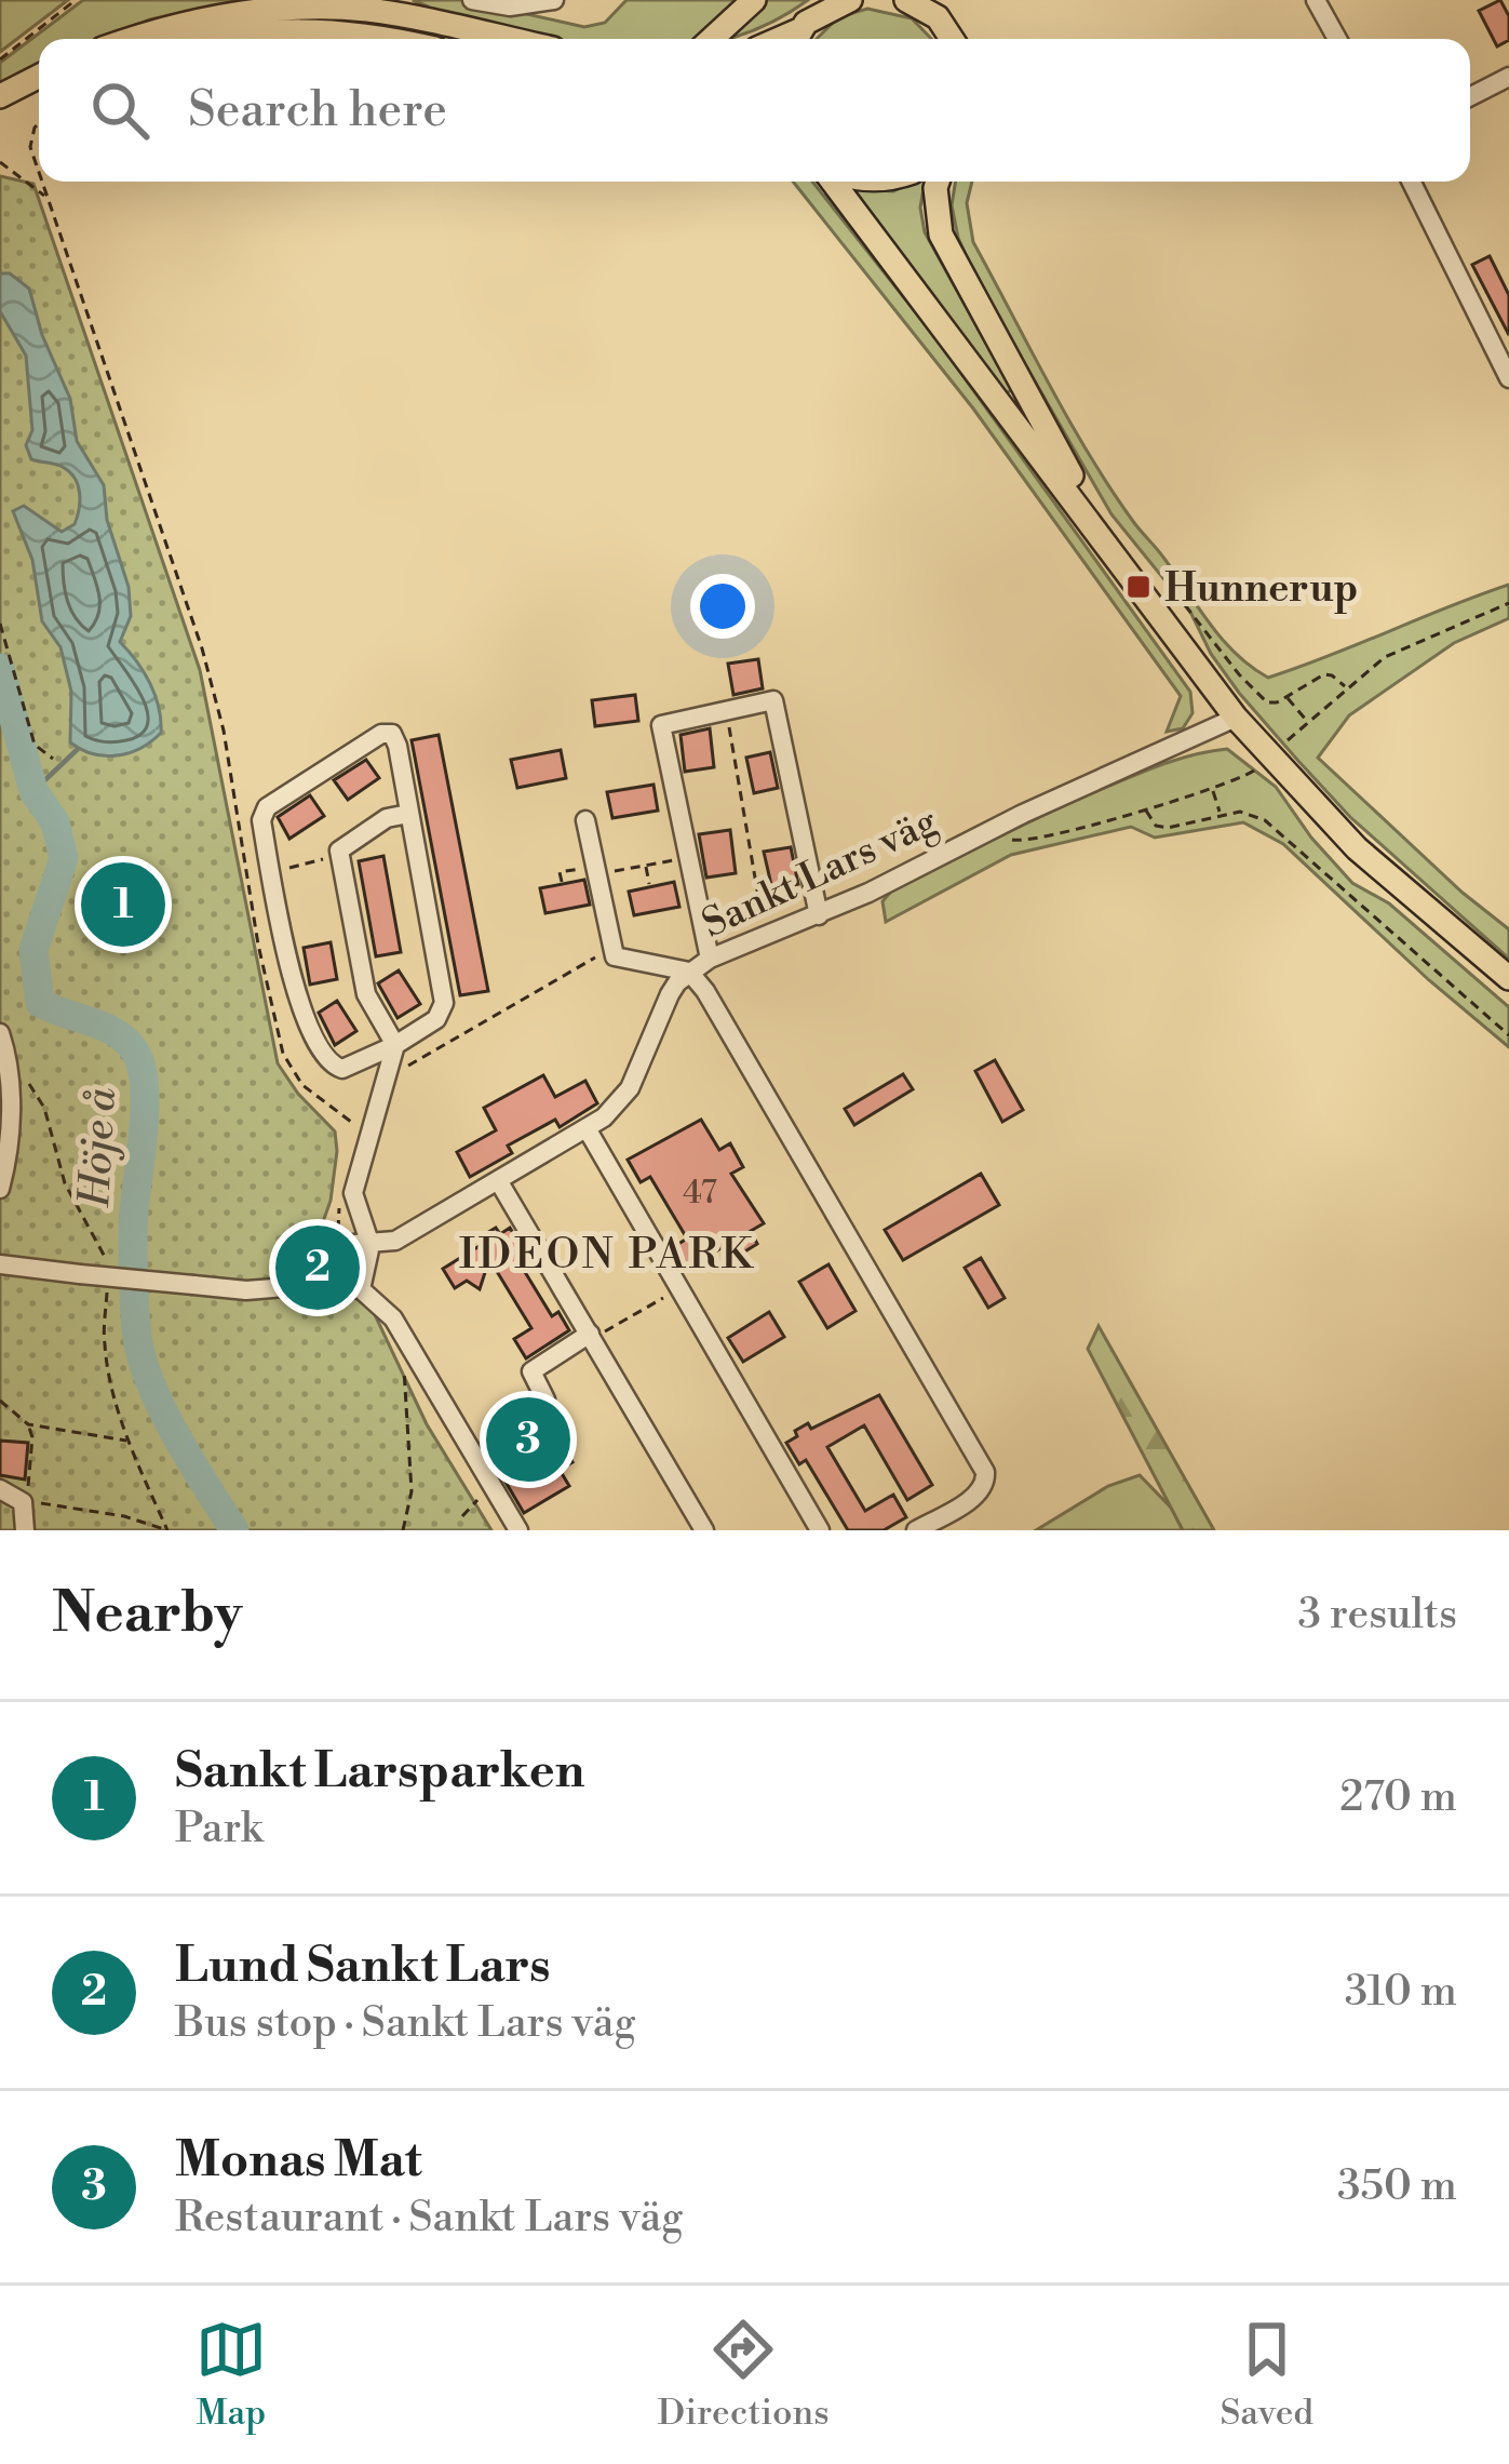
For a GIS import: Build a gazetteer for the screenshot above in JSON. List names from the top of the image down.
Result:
{
  "streets": {
    "street": ["Sankt Lars väg"]
  },
  "districts": ["IDEON PARK"],
  "water": ["Höje å"],
  "places": {
    "transit": ["Hunnerup"]
  },
  "house_numbers": ["47"],
  "page": {
    "search": "Search here",
    "pins": ["1", "2", "3"],
    "heading": ["Nearby", "3 results"],
    "list": [
      {
        "mark": "1",
        "name": "Sankt Larsparken",
        "note": "Park",
        "value": "270 m"
      },
      {
        "mark": "2",
        "name": "Lund Sankt Lars",
        "note": "Bus stop · Sankt Lars väg",
        "value": "310 m"
      },
      {
        "mark": "3",
        "name": "Monas Mat",
        "note": "Restaurant · Sankt Lars väg",
        "value": "350 m"
      }
    ],
    "nav": ["Map", "Directions", "Saved"]
  }
}
